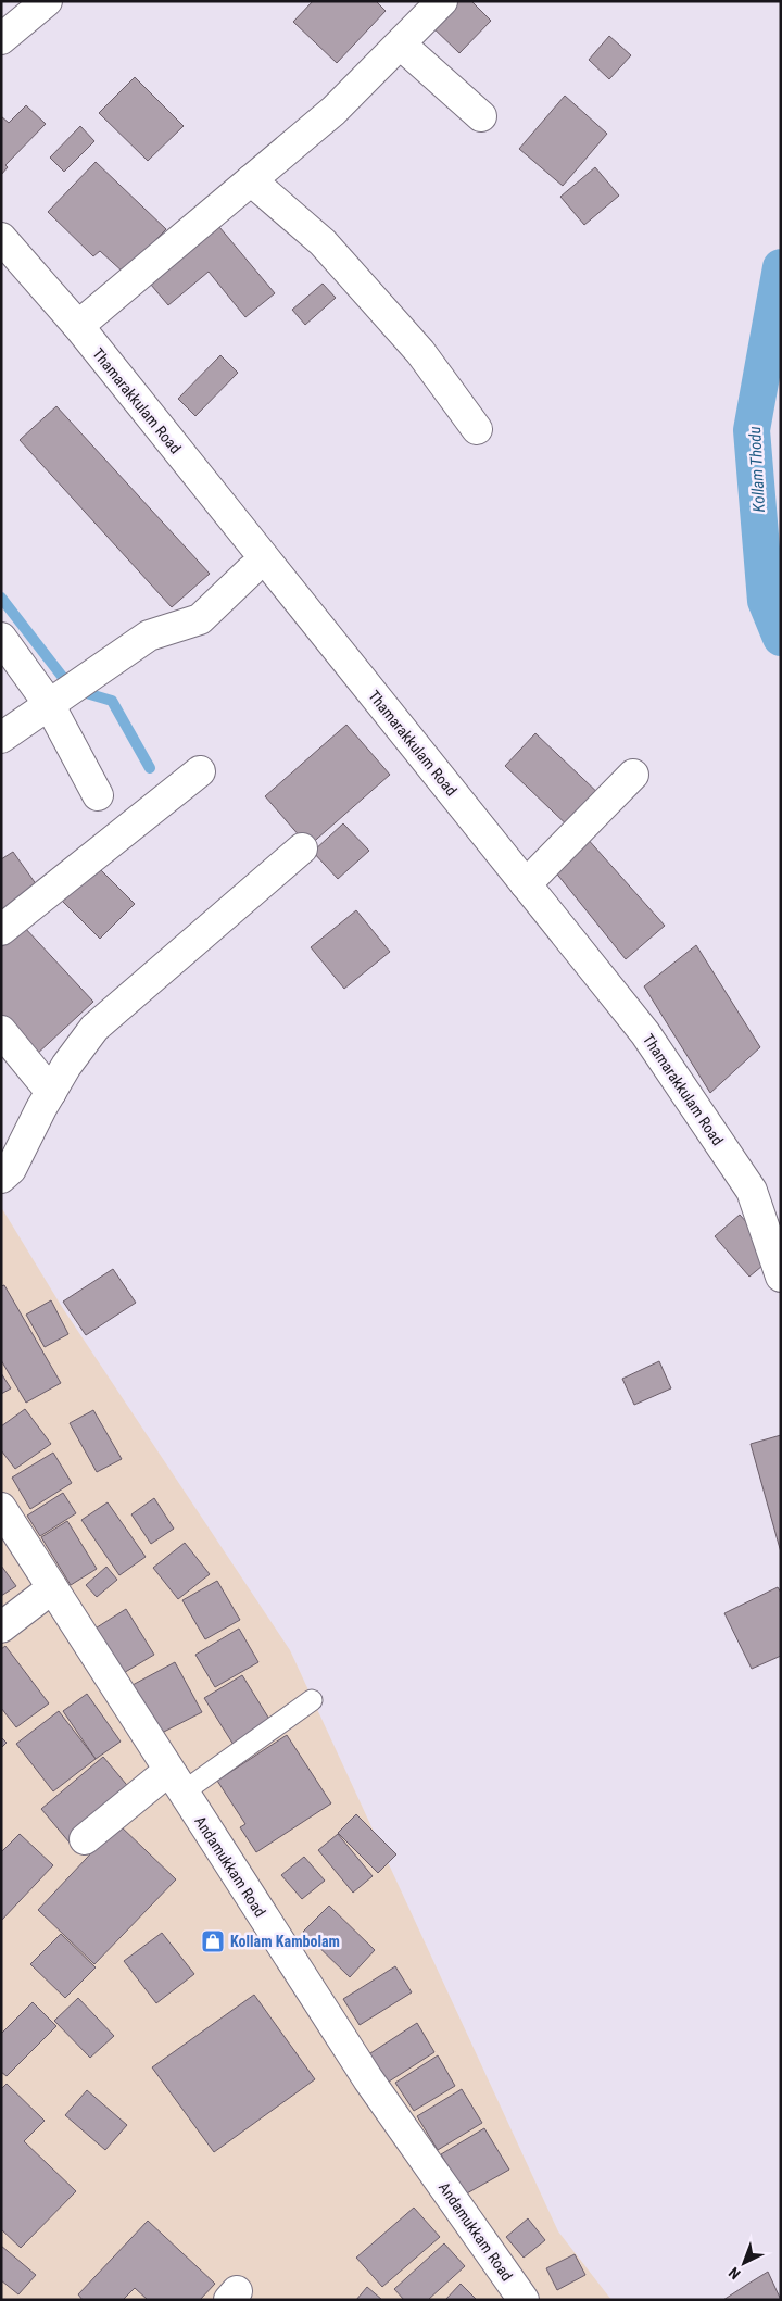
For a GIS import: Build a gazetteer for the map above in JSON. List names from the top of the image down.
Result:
{
  "streets": {
    "street": ["Thamarakkulam Road", "Andamukkam Road"]
  },
  "water": ["Kollam Thodu"],
  "places": {
    "shop": ["Kollam Kambolam"]
  },
  "north": "bottom left"
}
